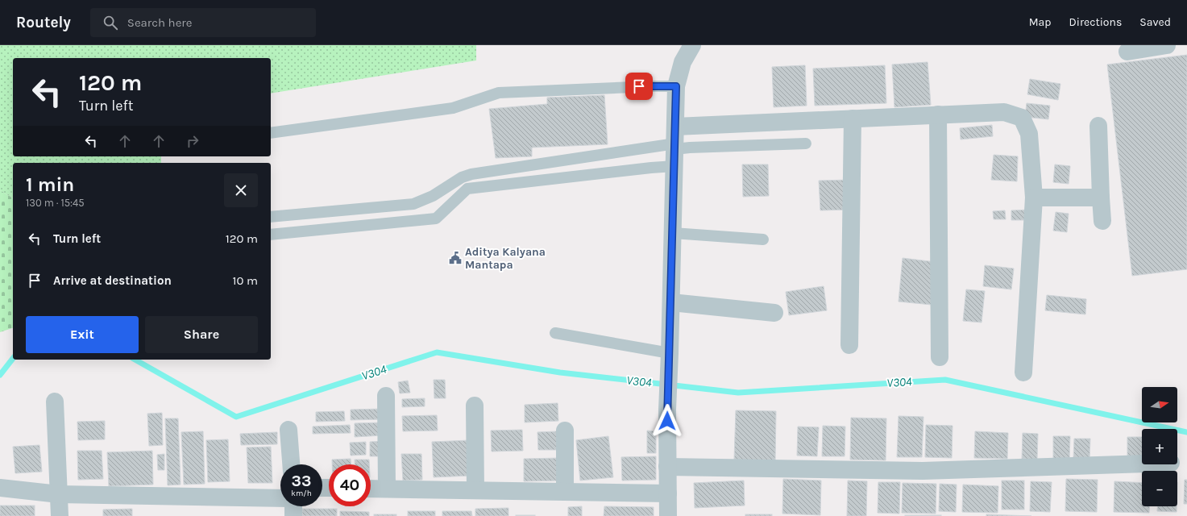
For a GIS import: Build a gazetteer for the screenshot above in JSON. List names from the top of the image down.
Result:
{
  "water": ["V304"],
  "places": {
    "public building": ["Aditya Kalyana Mantapa"]
  },
  "north": "right",
  "page": {
    "header": "Routely",
    "search": "Search here",
    "nav": ["Map", "Directions", "Saved"],
    "turn": ["120 m", "Turn left"],
    "heading": ["1 min", "130 m · 15:45"],
    "list": [
      {
        "name": "Turn left",
        "value": "120 m"
      },
      {
        "name": "Arrive at destination",
        "value": "10 m"
      }
    ],
    "buttons": ["Exit", "Share"],
    "map_buttons": ["+", "−"],
    "speed": "33 km/h",
    "limit": "40"
  }
}
